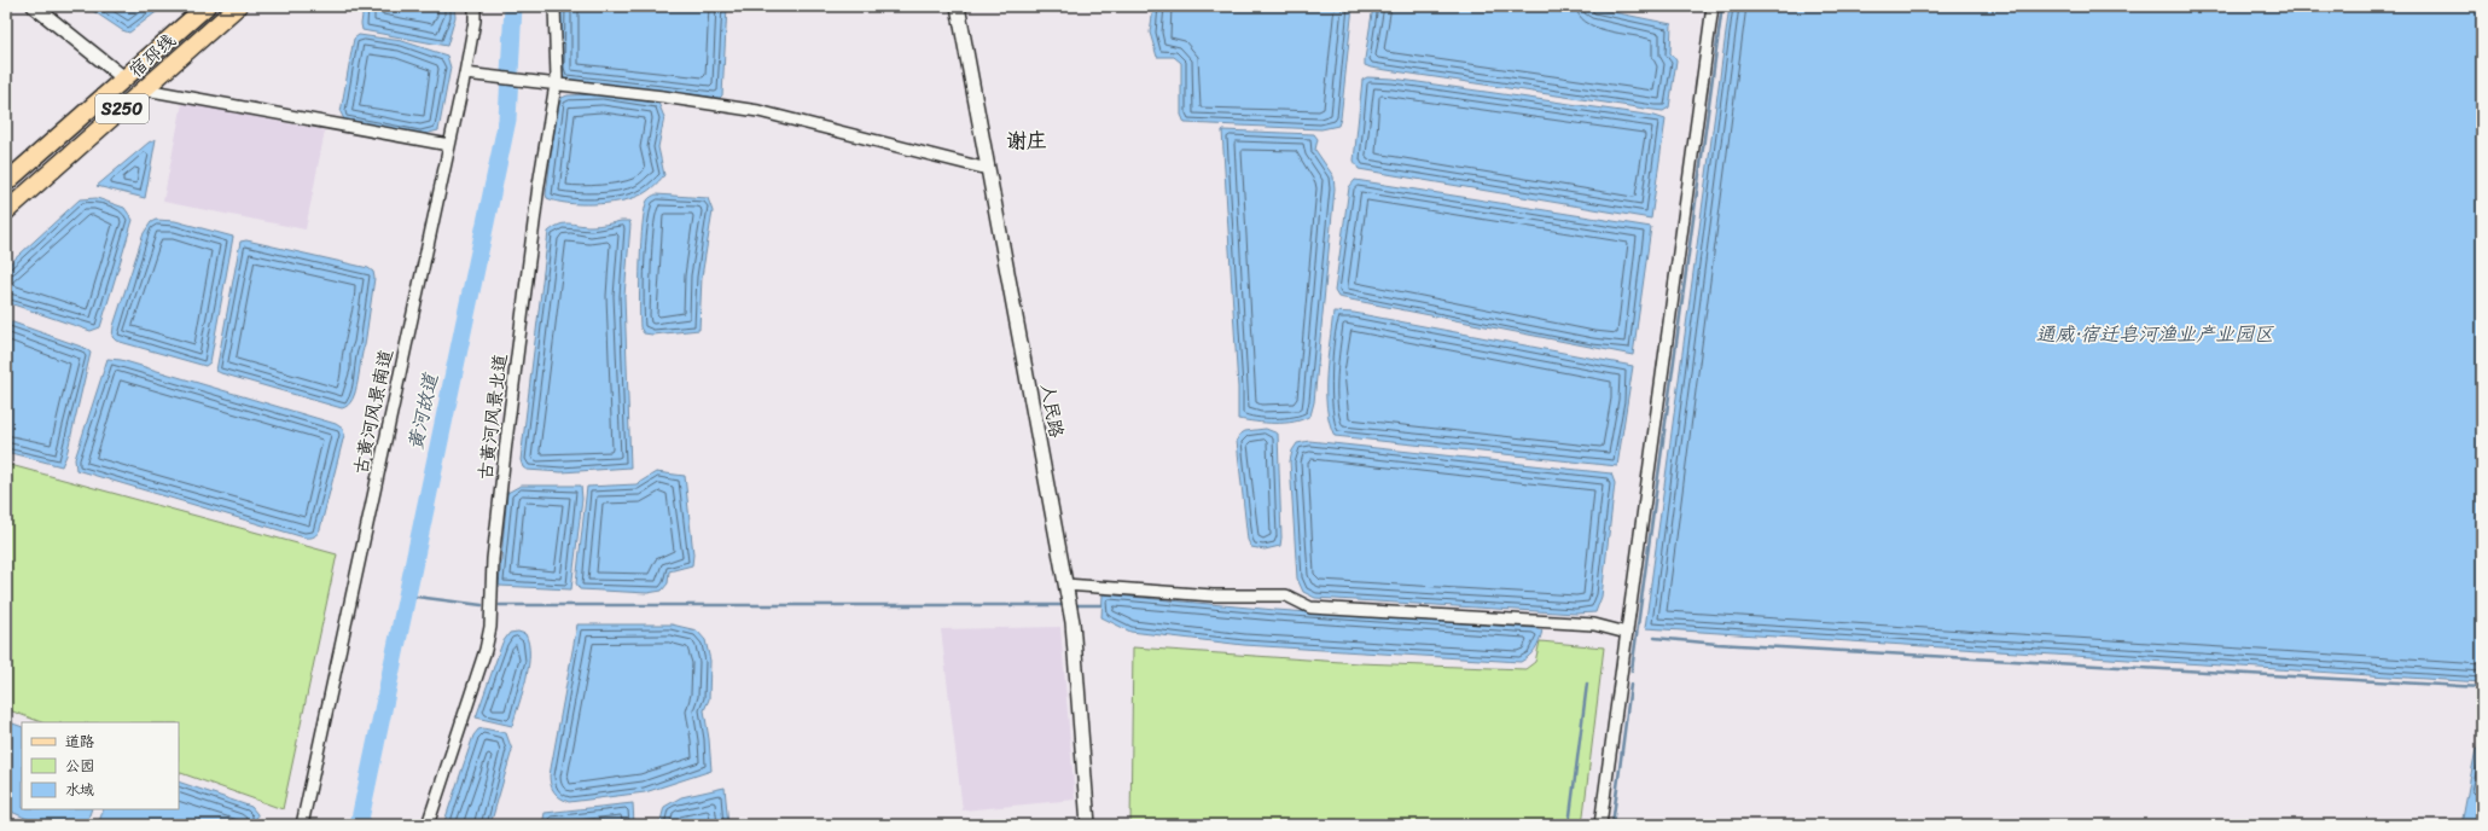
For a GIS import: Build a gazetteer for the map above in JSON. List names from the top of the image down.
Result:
{
  "streets": {
    "main road": ["宿邳线", "S250"],
    "street": ["人民路", "古黄河风景南道", "古黄河风景北道"]
  },
  "districts": ["谢庄"],
  "water": ["通威·宿迁皂河渔业产业园区", "黄河故道"],
  "legend": ["道路", "公园", "水域"]
}
